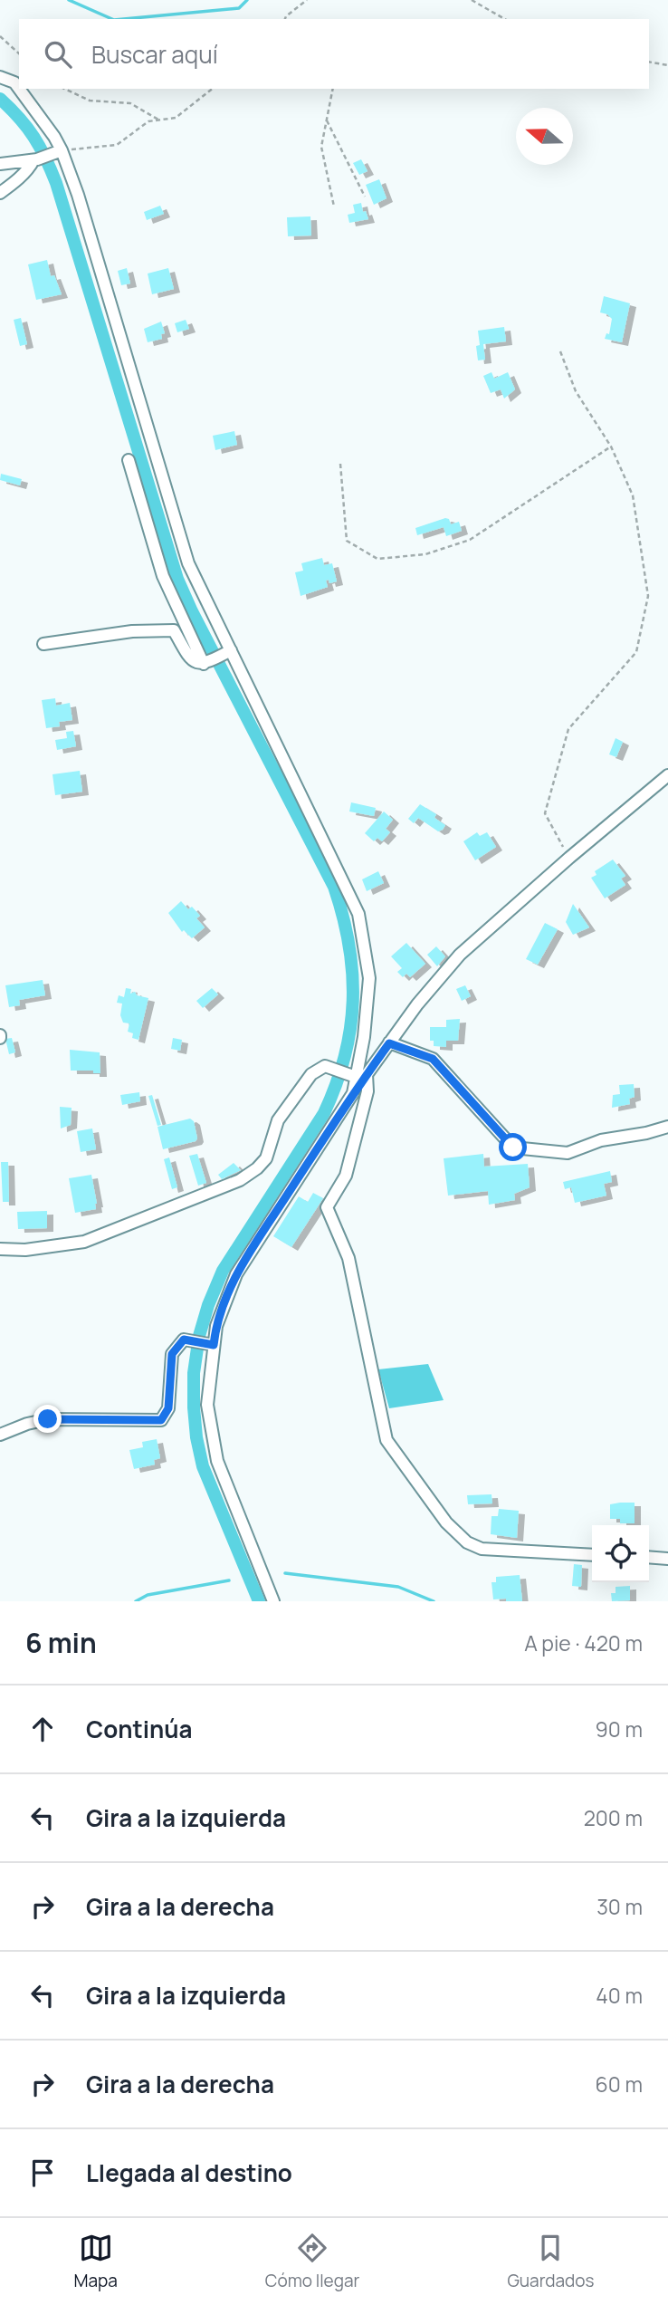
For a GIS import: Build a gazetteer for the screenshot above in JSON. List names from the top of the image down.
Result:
{
  "north": "left",
  "page": {
    "search": "Buscar aquí",
    "heading": ["6 min", "A pie · 420 m"],
    "list": [
      ["Continúa", "90 m"],
      ["Gira a la izquierda", "200 m"],
      ["Gira a la derecha", "30 m"],
      ["Gira a la izquierda", "40 m"],
      ["Gira a la derecha", "60 m"],
      "Llegada al destino"
    ],
    "nav": ["Mapa", "Cómo llegar", "Guardados"]
  }
}
